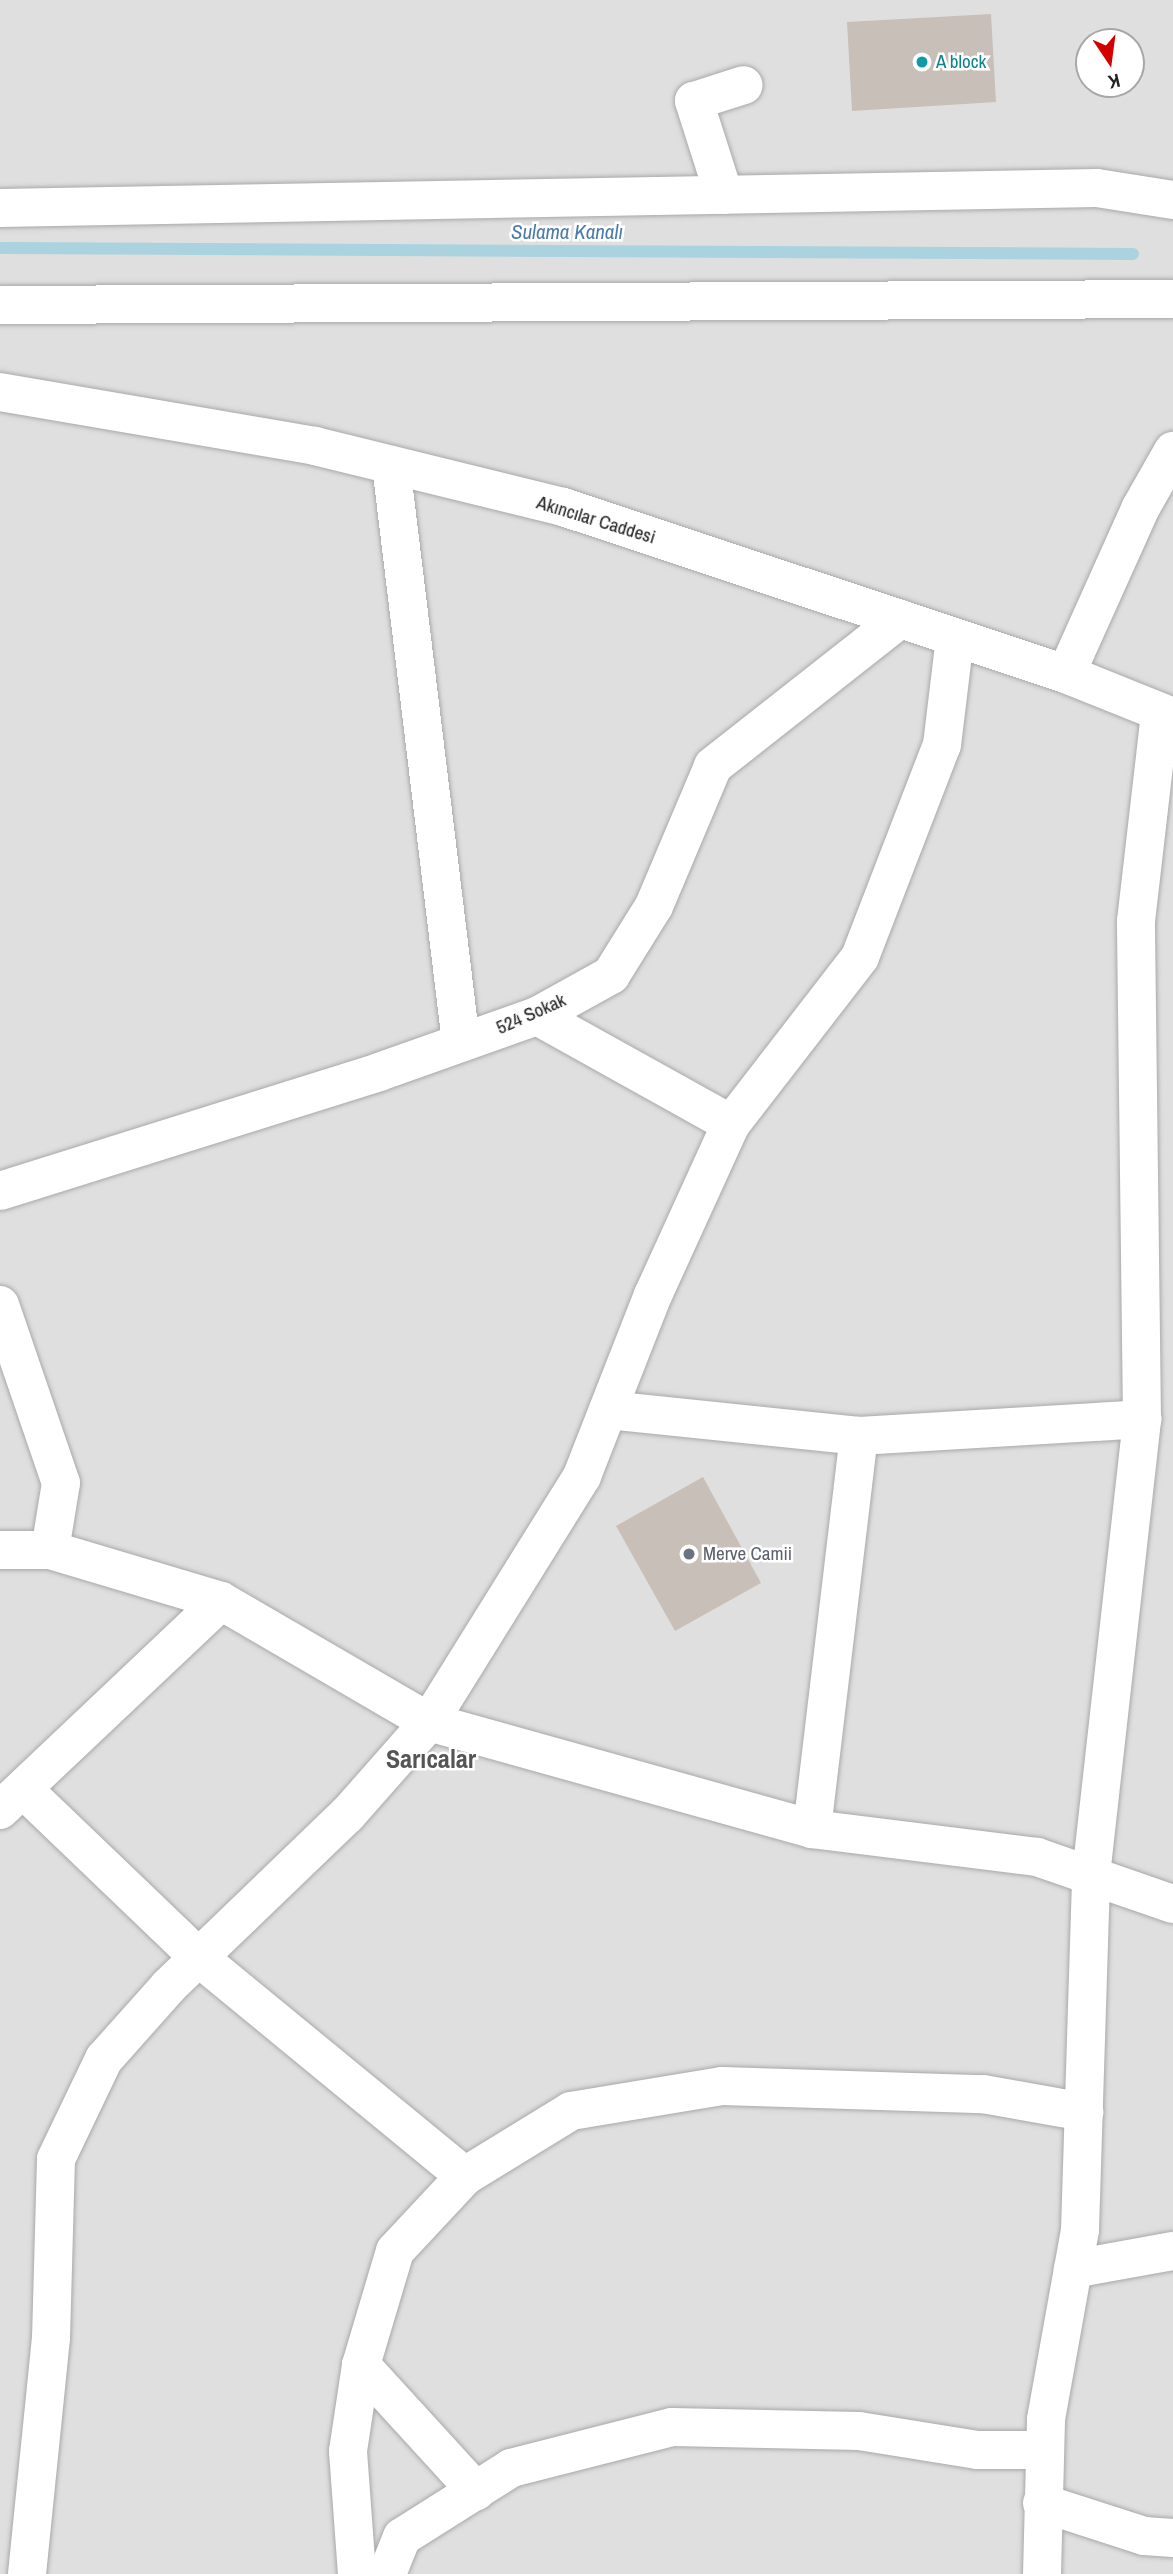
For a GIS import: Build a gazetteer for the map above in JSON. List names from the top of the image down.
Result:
{
  "streets": {
    "street": ["Akıncılar Caddesi", "524 Sokak"]
  },
  "crossings": [
    ["Akıncılar Caddesi", "524 Sokak"]
  ],
  "districts": ["Sarıcalar"],
  "water": ["Sulama Kanalı"],
  "places": ["A block", "Merve Camii"],
  "north": "bottom"
}
